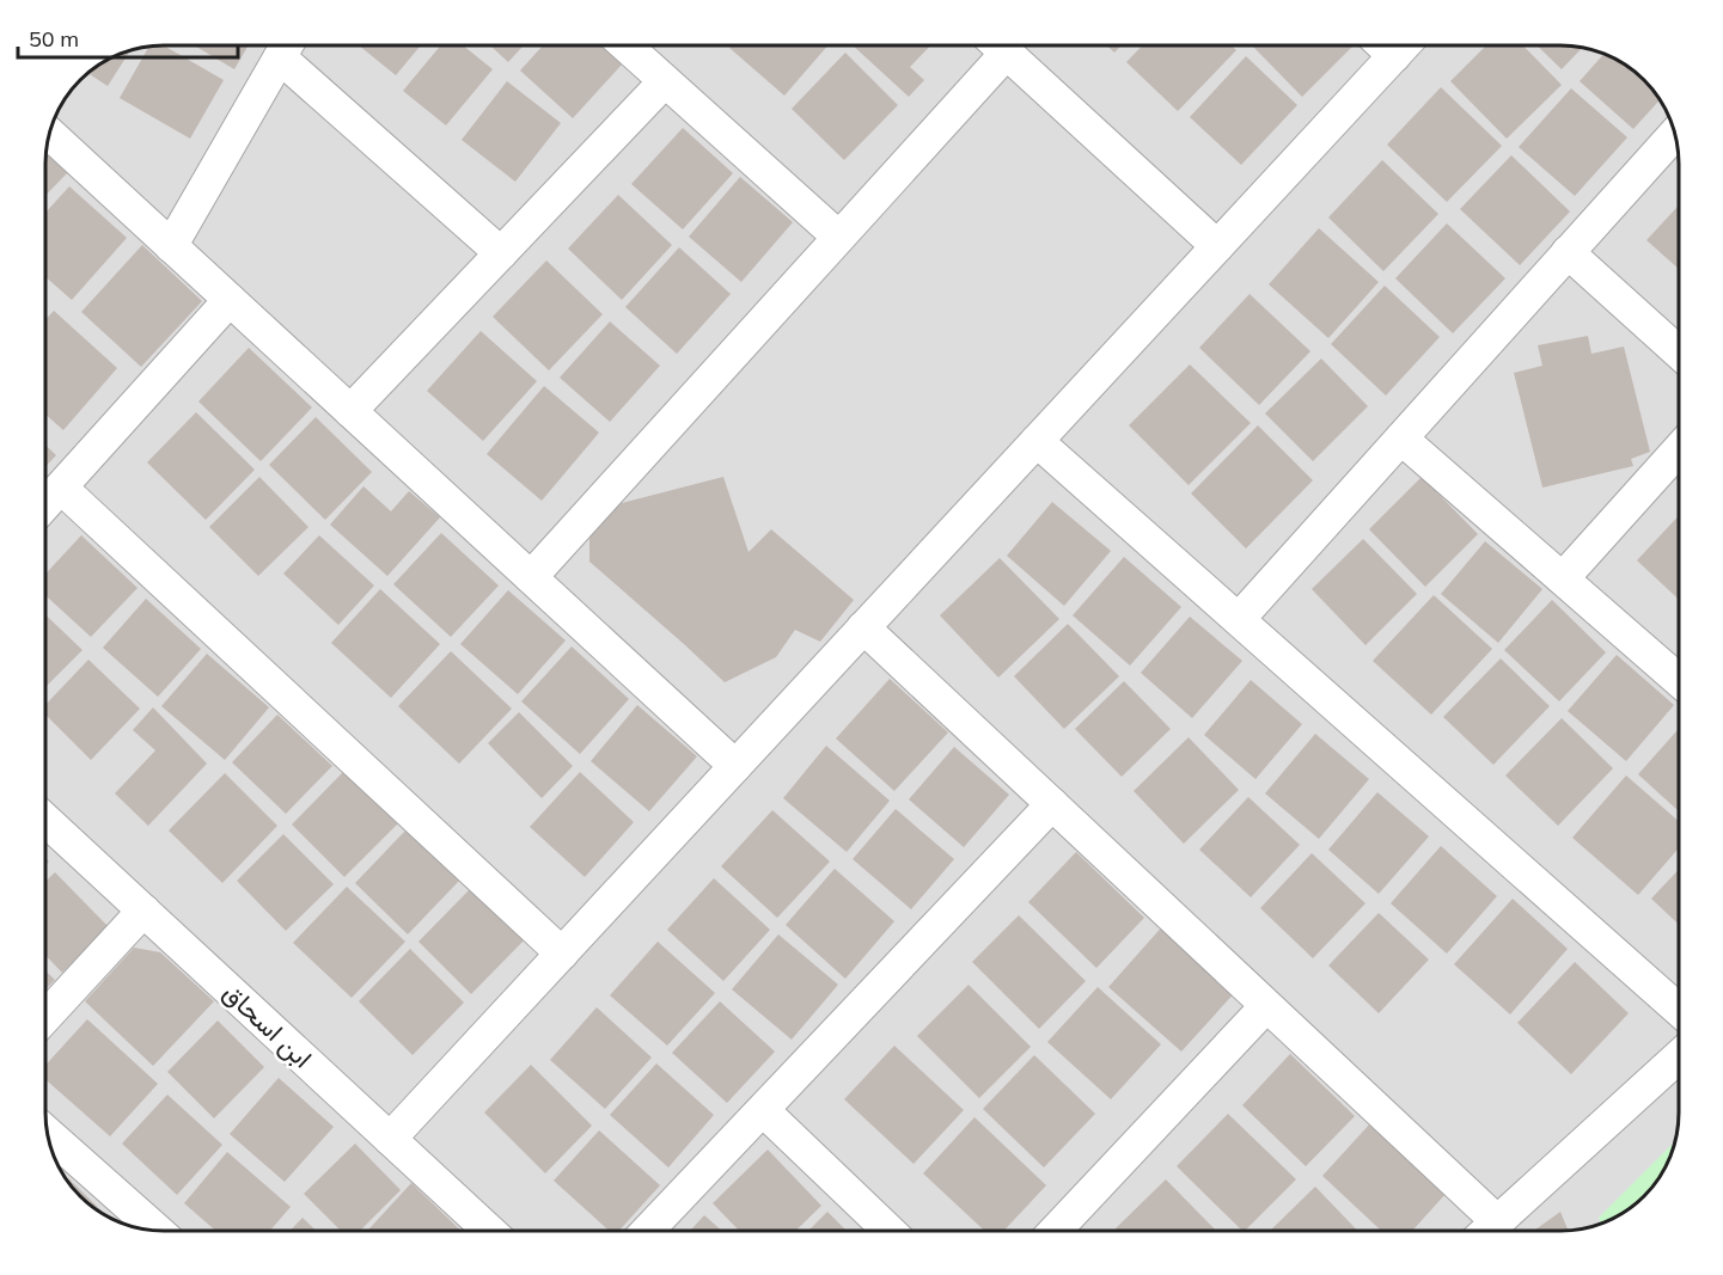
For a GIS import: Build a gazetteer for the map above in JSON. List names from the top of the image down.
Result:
{
  "streets": {
    "street": ["ابن اسحاق"]
  },
  "scale_bar": "50 m"
}
